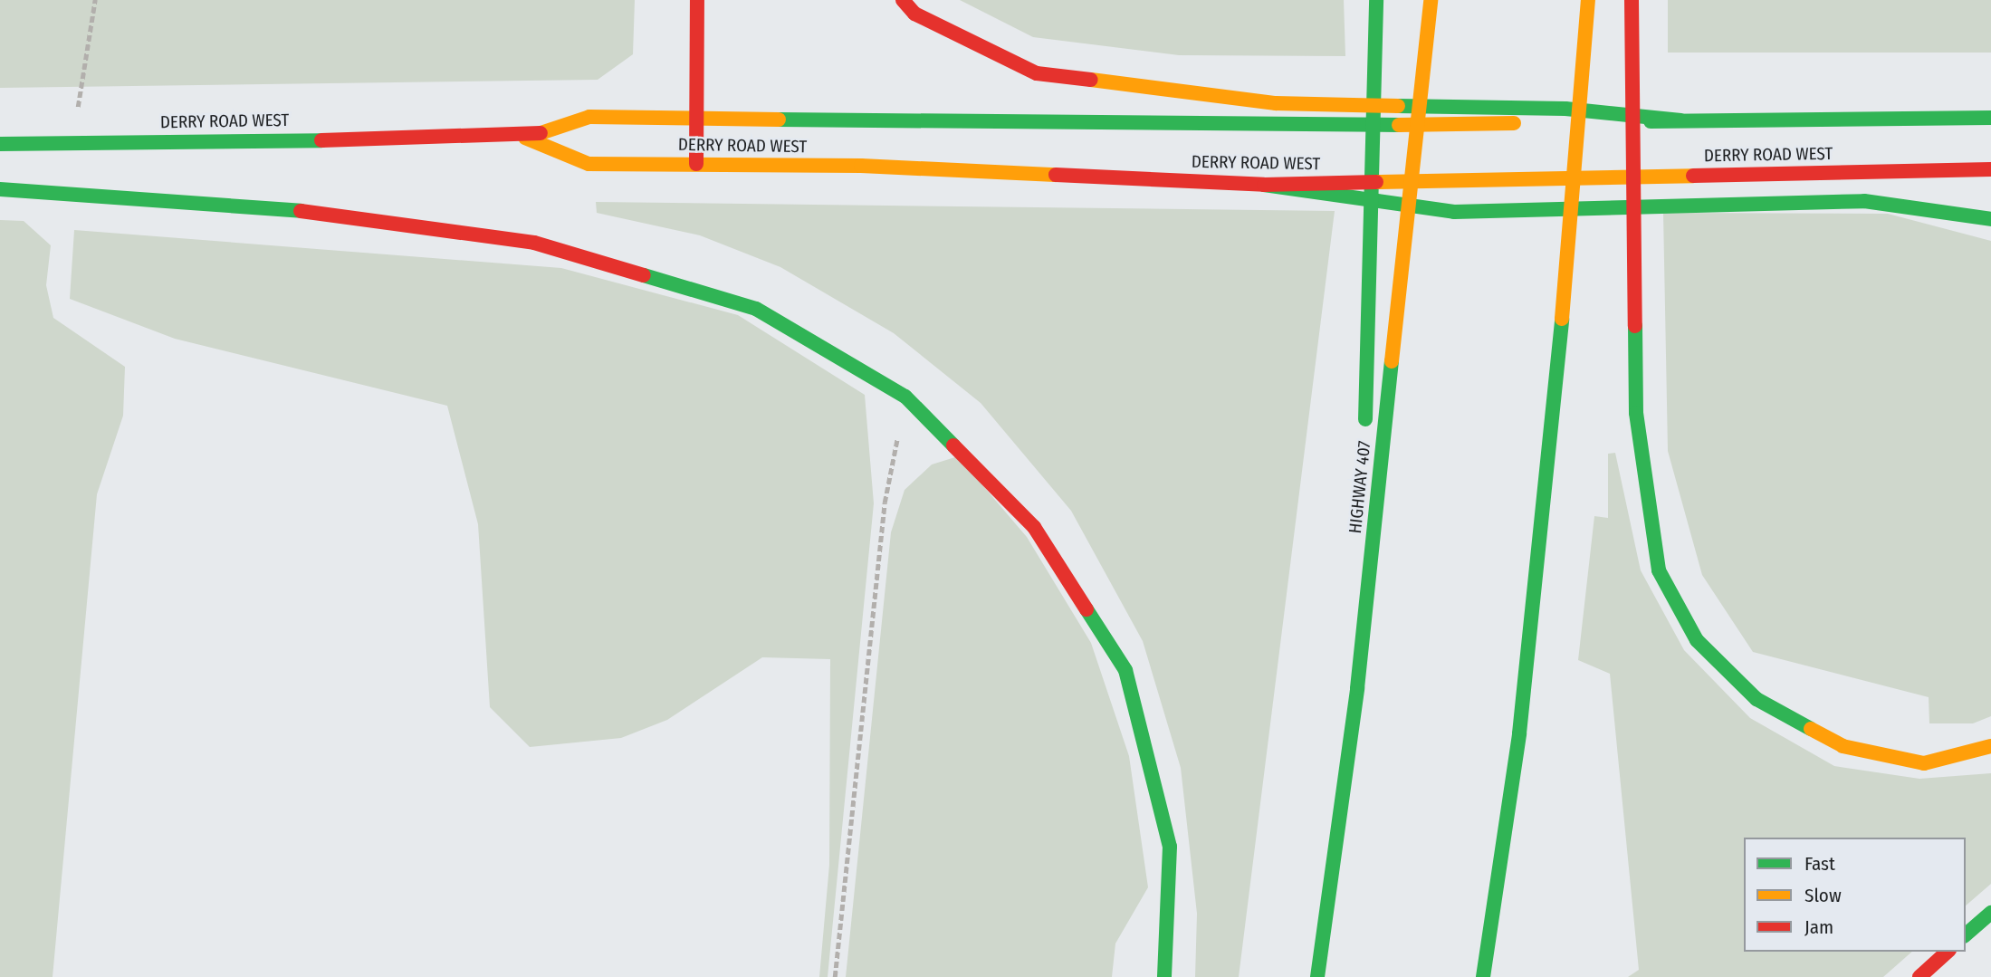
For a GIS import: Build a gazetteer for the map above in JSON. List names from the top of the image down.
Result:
{
  "streets": {
    "main road": ["DERRY ROAD WEST", "HIGHWAY 407"]
  },
  "legend": ["Fast", "Slow", "Jam"]
}
